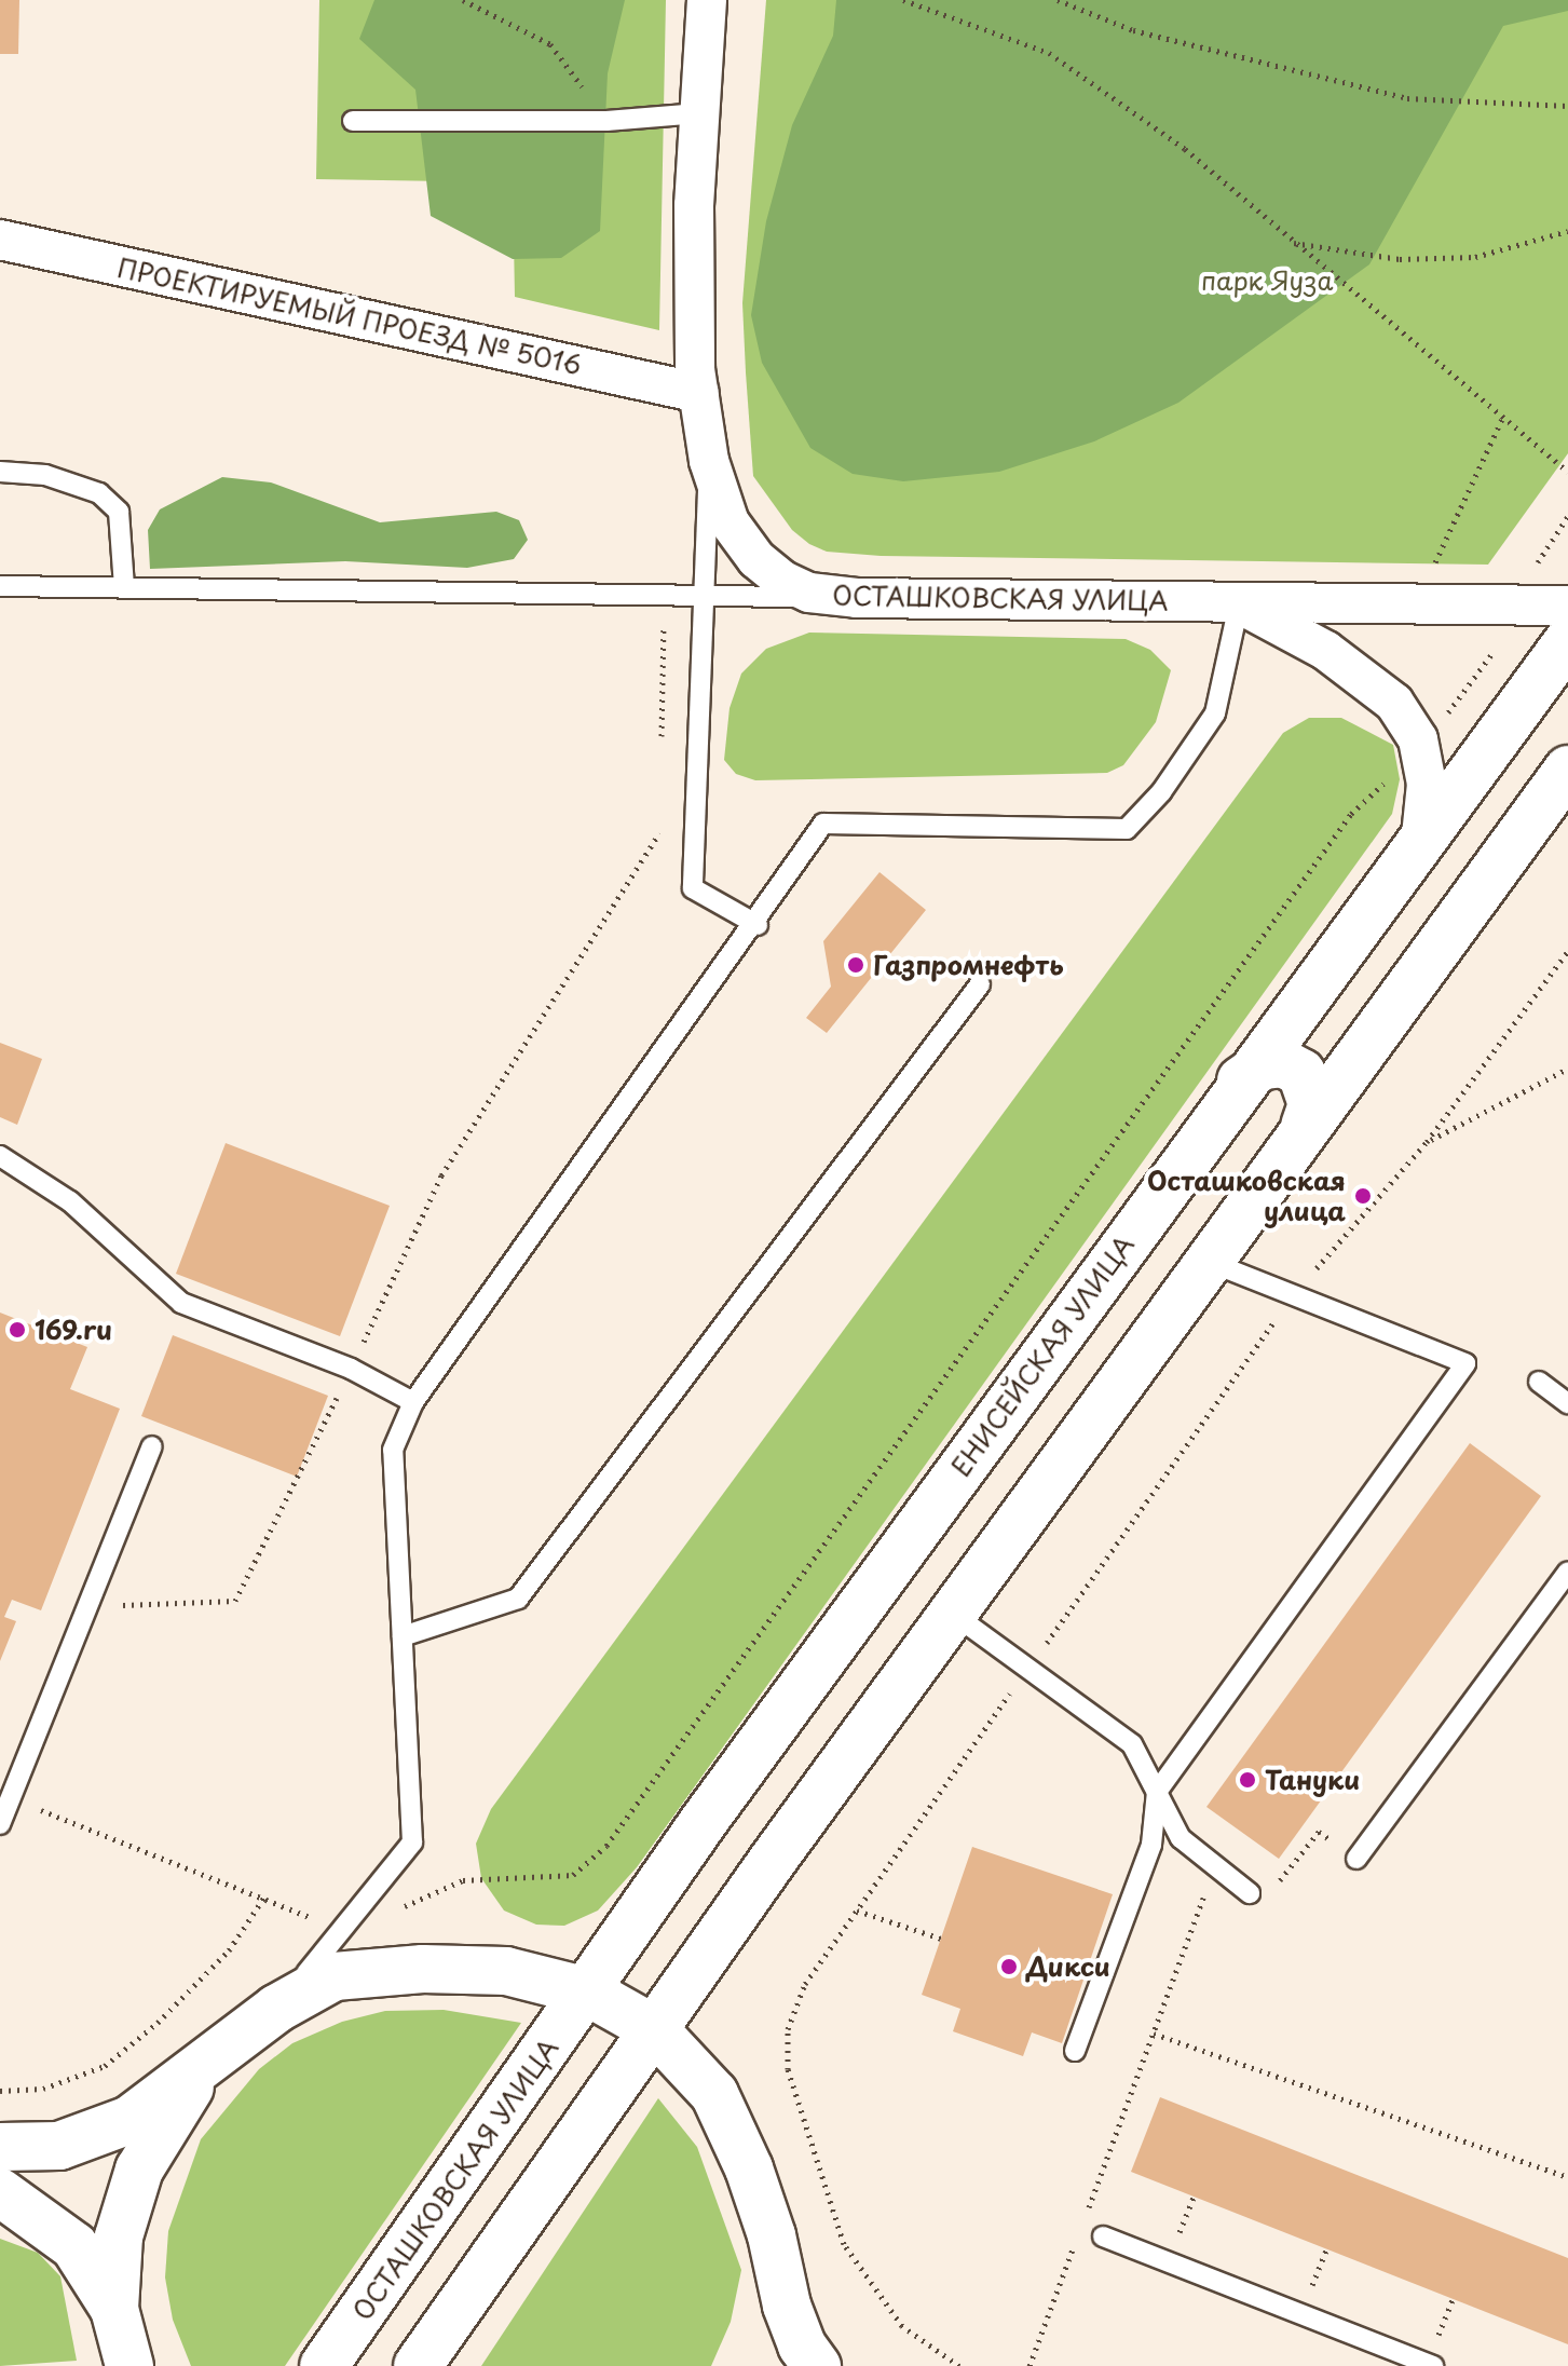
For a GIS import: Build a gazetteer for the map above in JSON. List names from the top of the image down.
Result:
{
  "streets": {
    "main road": ["ОСТАШКОВСКАЯ УЛИЦА", "ЕНИСЕЙСКАЯ УЛИЦА"],
    "street": ["ПРОЕКТИРУЕМЫЙ ПРОЕЗД № 5016"]
  },
  "crossings": [
    ["ПРОЕКТИРУЕМЫЙ ПРОЕЗД № 5016", "ОСТАШКОВСКАЯ УЛИЦА"],
    ["ОСТАШКОВСКАЯ УЛИЦА", "ЕНИСЕЙСКАЯ УЛИЦА"]
  ],
  "parks": ["парк Яуза"],
  "places": [
    "Газпромнефть",
    "Осташковская улица",
    "169.ru",
    "Тануки",
    "Дикси"
  ]
}
